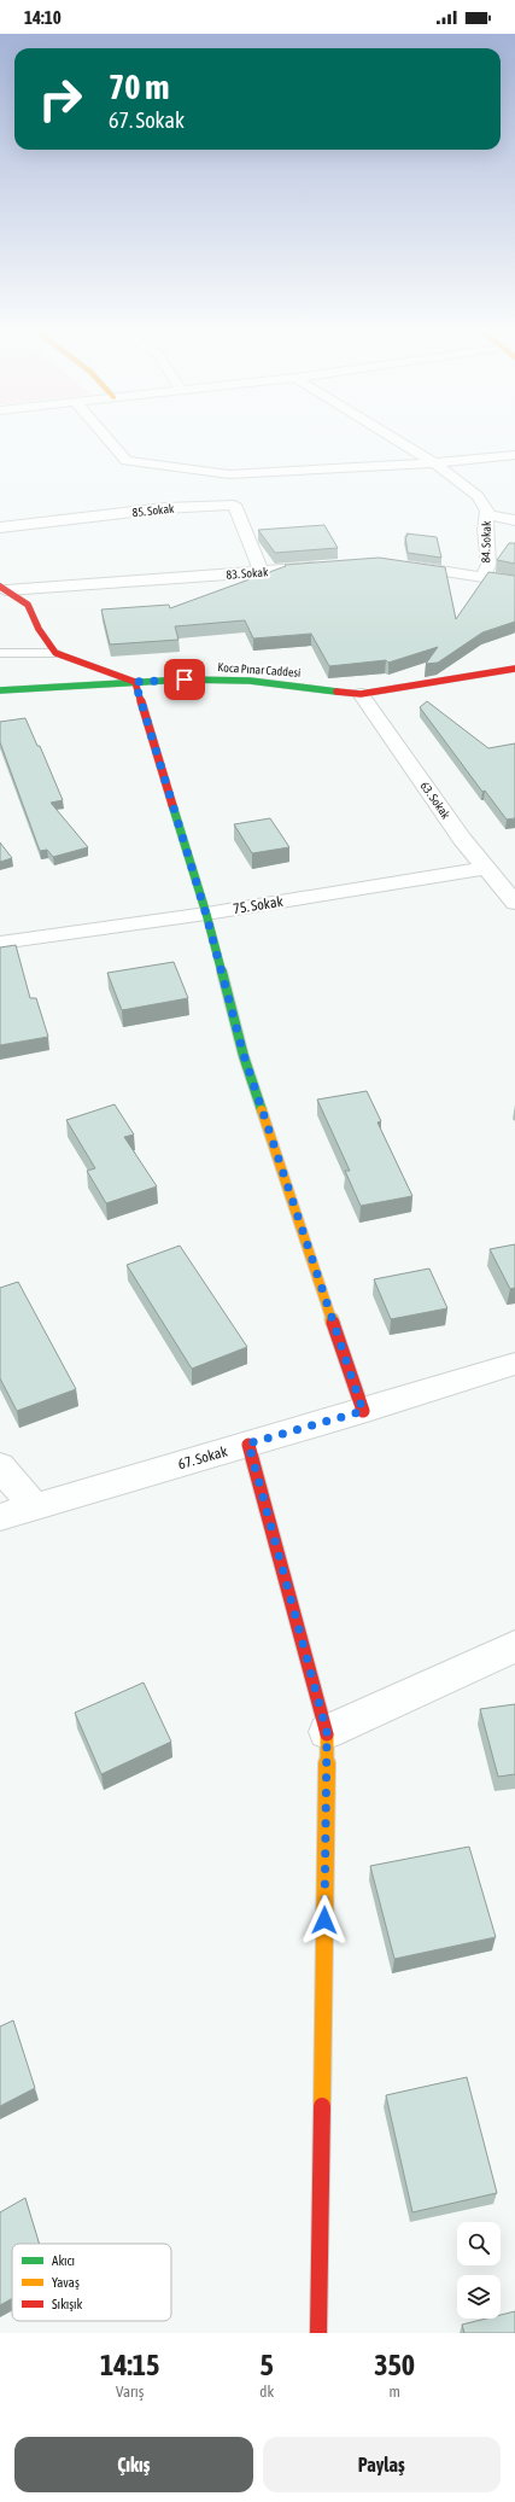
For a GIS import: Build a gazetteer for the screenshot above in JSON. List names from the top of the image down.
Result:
{
  "streets": {
    "street": [
      "85. Sokak",
      "84. Sokak",
      "83. Sokak",
      "Koca Pınar Caddesi",
      "63. Sokak",
      "75. Sokak",
      "67. Sokak"
    ]
  },
  "crossings": [
    ["Koca Pınar Caddesi", "63. Sokak"],
    ["63. Sokak", "75. Sokak"]
  ],
  "legend": ["Akıcı", "Yavaş", "Sıkışık"],
  "page": {
    "status": "14:10",
    "turn": ["70 m", "67. Sokak"],
    "eta": [
      "14:15",
      "Varış",
      "5",
      "dk",
      "350",
      "m"
    ],
    "buttons": ["Çıkış", "Paylaş"]
  }
}
